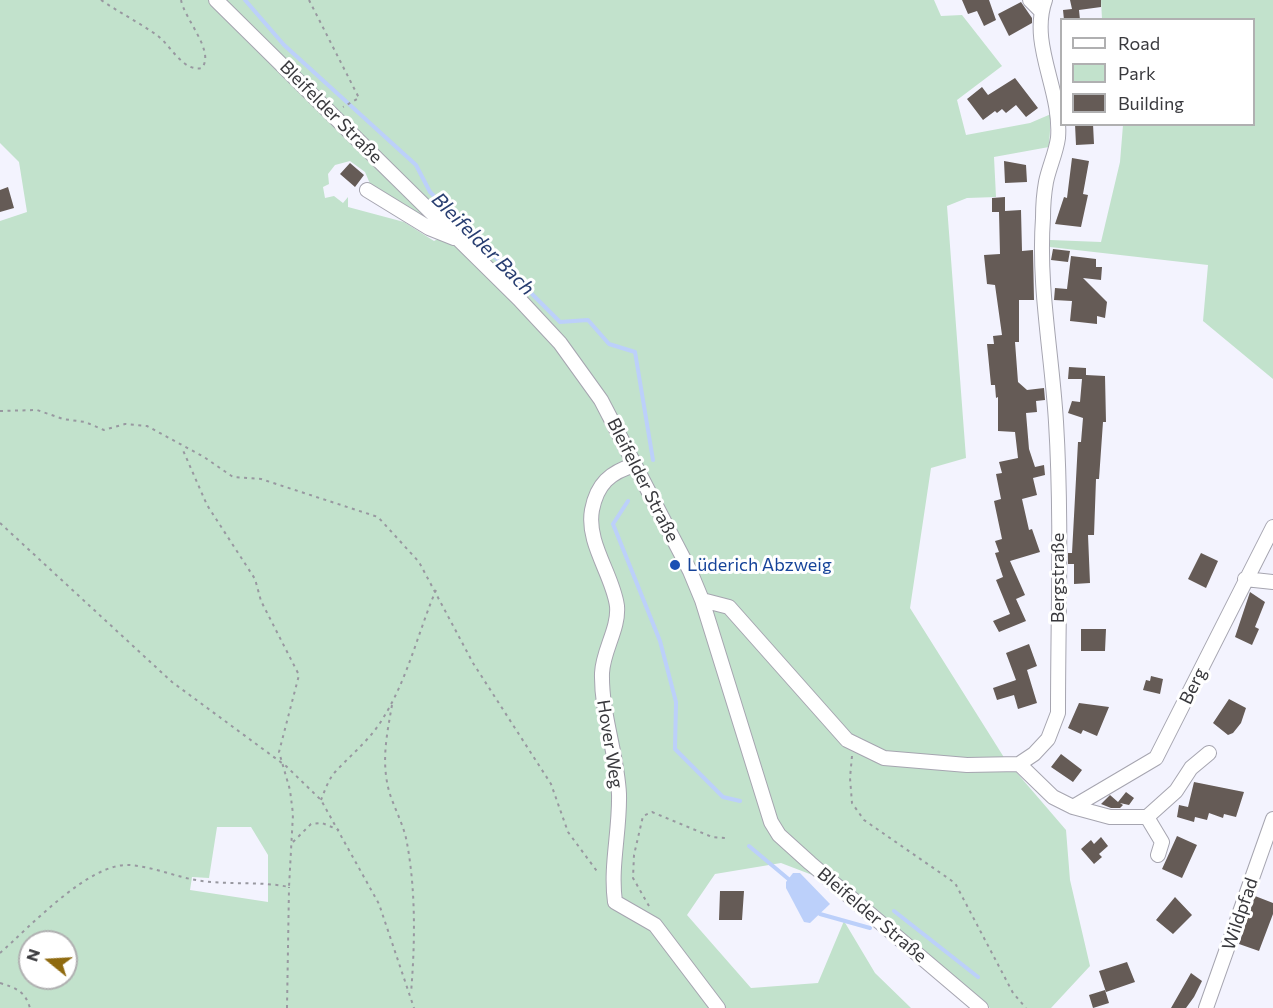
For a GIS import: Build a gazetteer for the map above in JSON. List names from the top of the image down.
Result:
{
  "streets": {
    "street": [
      "Bleifelder Straße",
      "Bergstraße",
      "Berg",
      "Hover Weg",
      "Wildpfad"
    ]
  },
  "crossings": [
    ["Bleifelder Straße", "Hover Weg"]
  ],
  "water": ["Bleifelder Bach"],
  "places": ["Lüderich Abzweig"],
  "legend": ["Road", "Park", "Building"],
  "north": "left"
}
